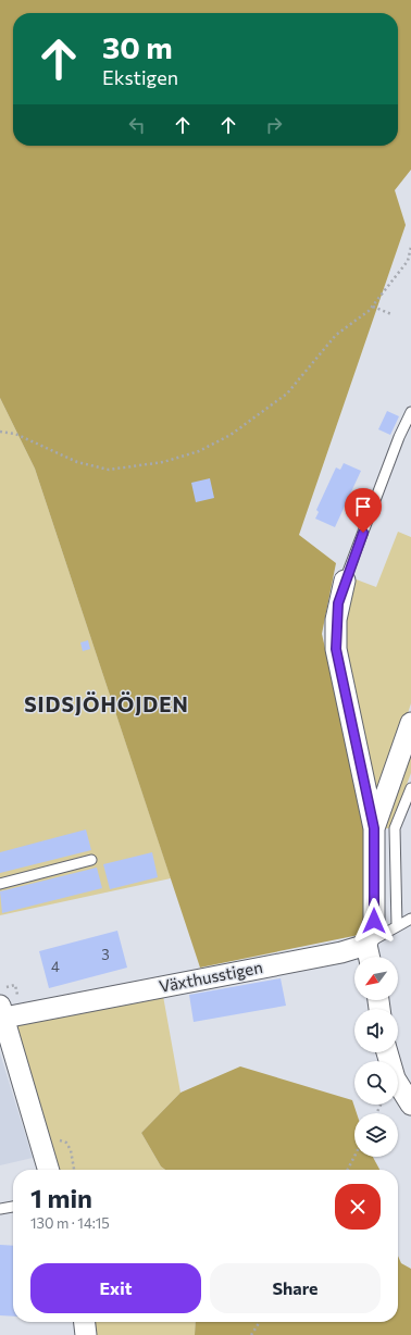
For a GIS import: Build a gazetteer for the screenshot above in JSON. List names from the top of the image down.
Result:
{
  "streets": {
    "street": ["Växthusstigen"]
  },
  "districts": ["SIDSJÖHÖJDEN"],
  "house_numbers": ["3", "4"],
  "north": "bottom left",
  "page": {
    "turn": ["30 m", "Ekstigen"],
    "heading": ["1 min", "130 m · 14:15"],
    "buttons": ["Exit", "Share"]
  }
}
